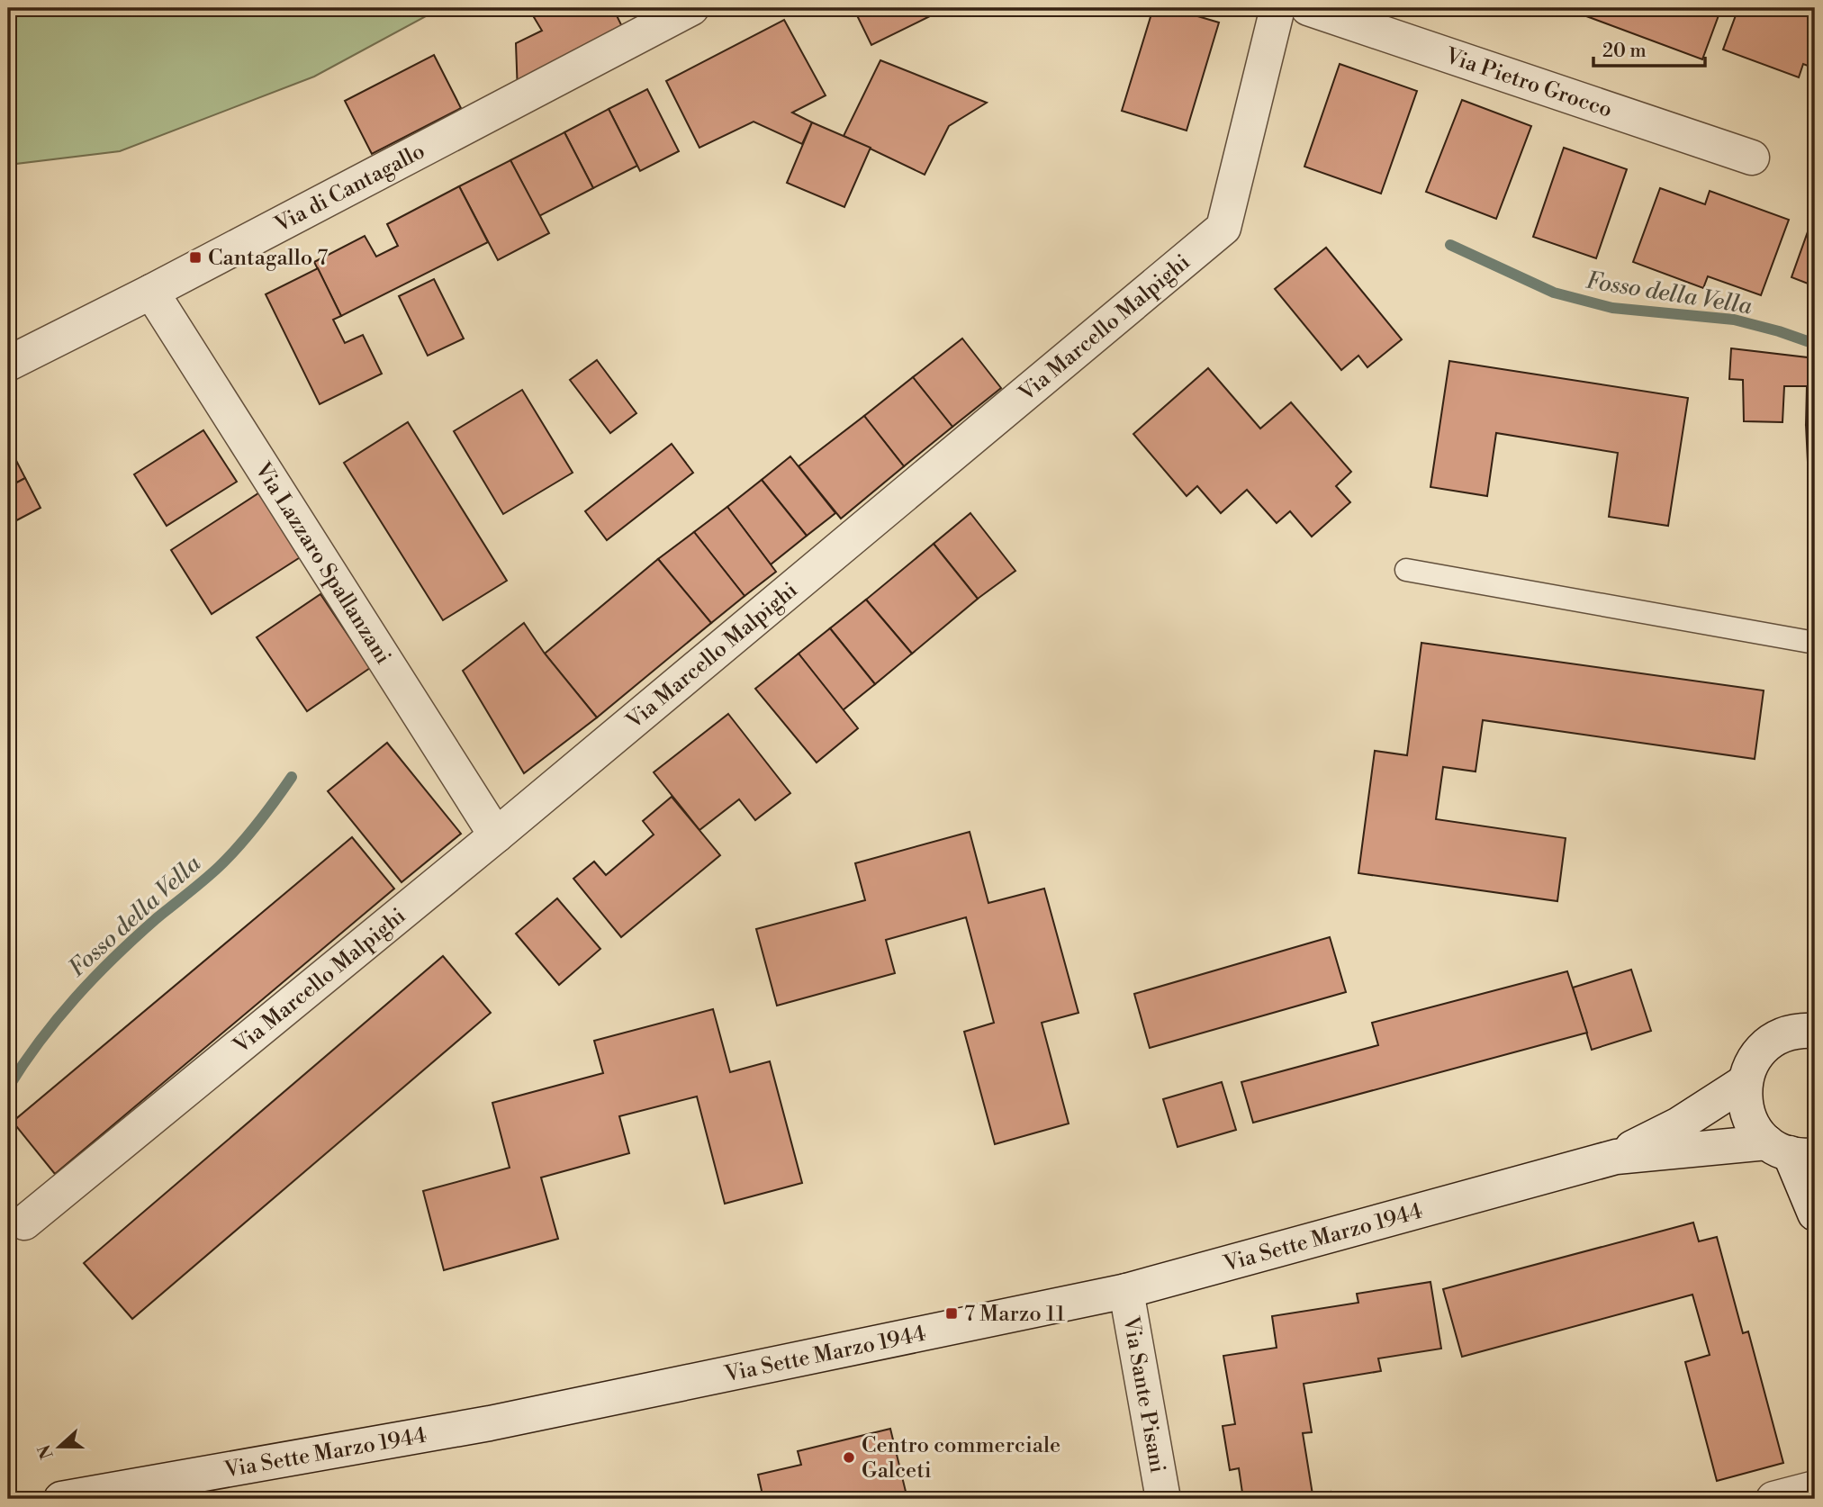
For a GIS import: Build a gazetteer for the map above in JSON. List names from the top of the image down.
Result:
{
  "streets": {
    "street": [
      "Via Pietro Grocco",
      "Via di Cantagallo",
      "Via Marcello Malpighi",
      "Via Lazzaro Spallanzani",
      "Via Sette Marzo 1944",
      "Via Sante Pisani"
    ]
  },
  "crossings": [
    ["Via di Cantagallo", "Via Lazzaro Spallanzani"],
    ["Via Marcello Malpighi", "Via Lazzaro Spallanzani"],
    ["Via Sette Marzo 1944", "Via Sante Pisani"]
  ],
  "water": ["Fosso della Vella"],
  "places": {
    "transit": ["Cantagallo 7", "7 Marzo 11"],
    "other": ["Centro commerciale Galceti"]
  },
  "scale_bar": "20 m",
  "north": "left"
}
